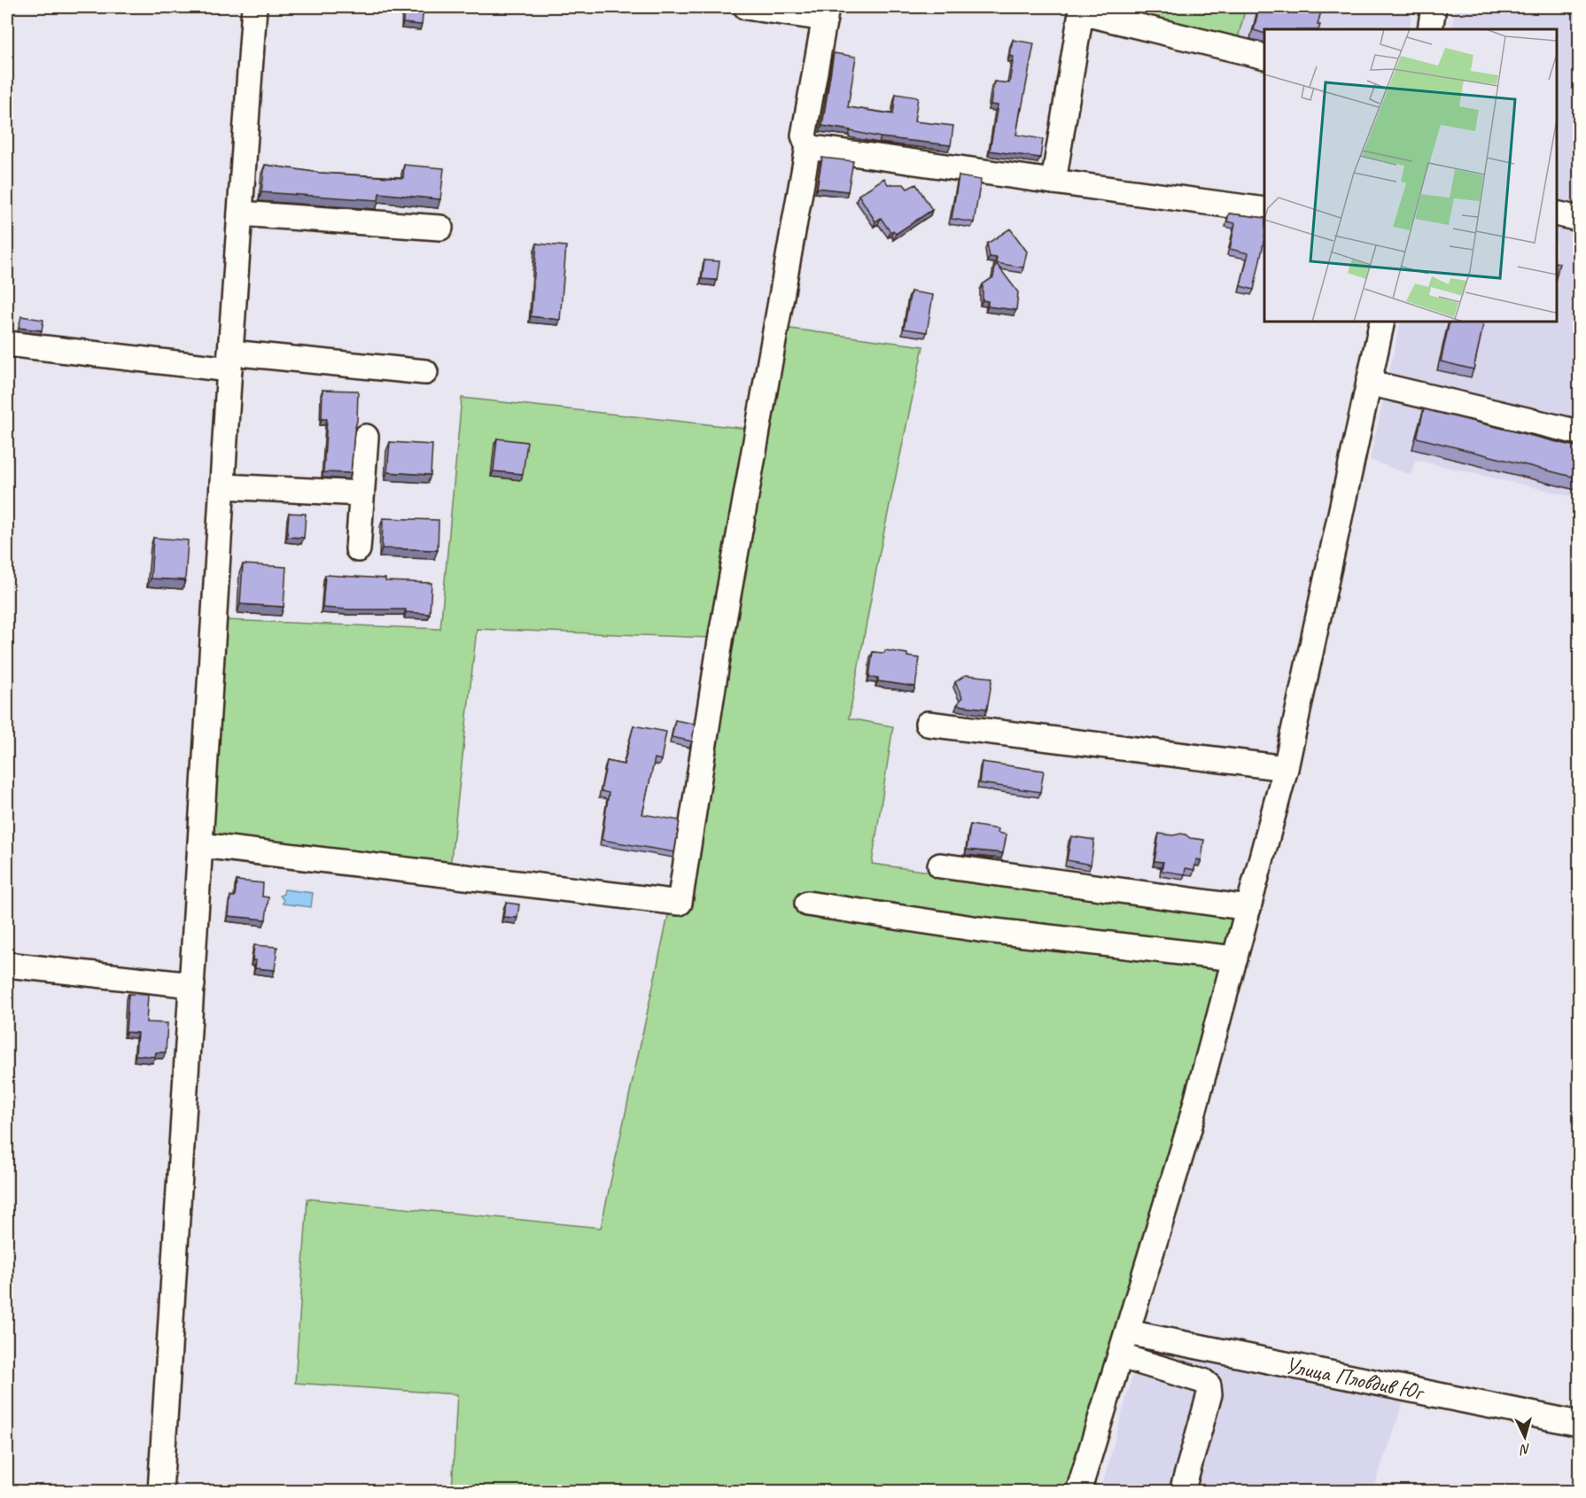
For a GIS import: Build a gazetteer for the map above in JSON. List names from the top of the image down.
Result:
{
  "streets": {
    "street": ["Улица Пловдив Юг"]
  },
  "north": "bottom"
}
